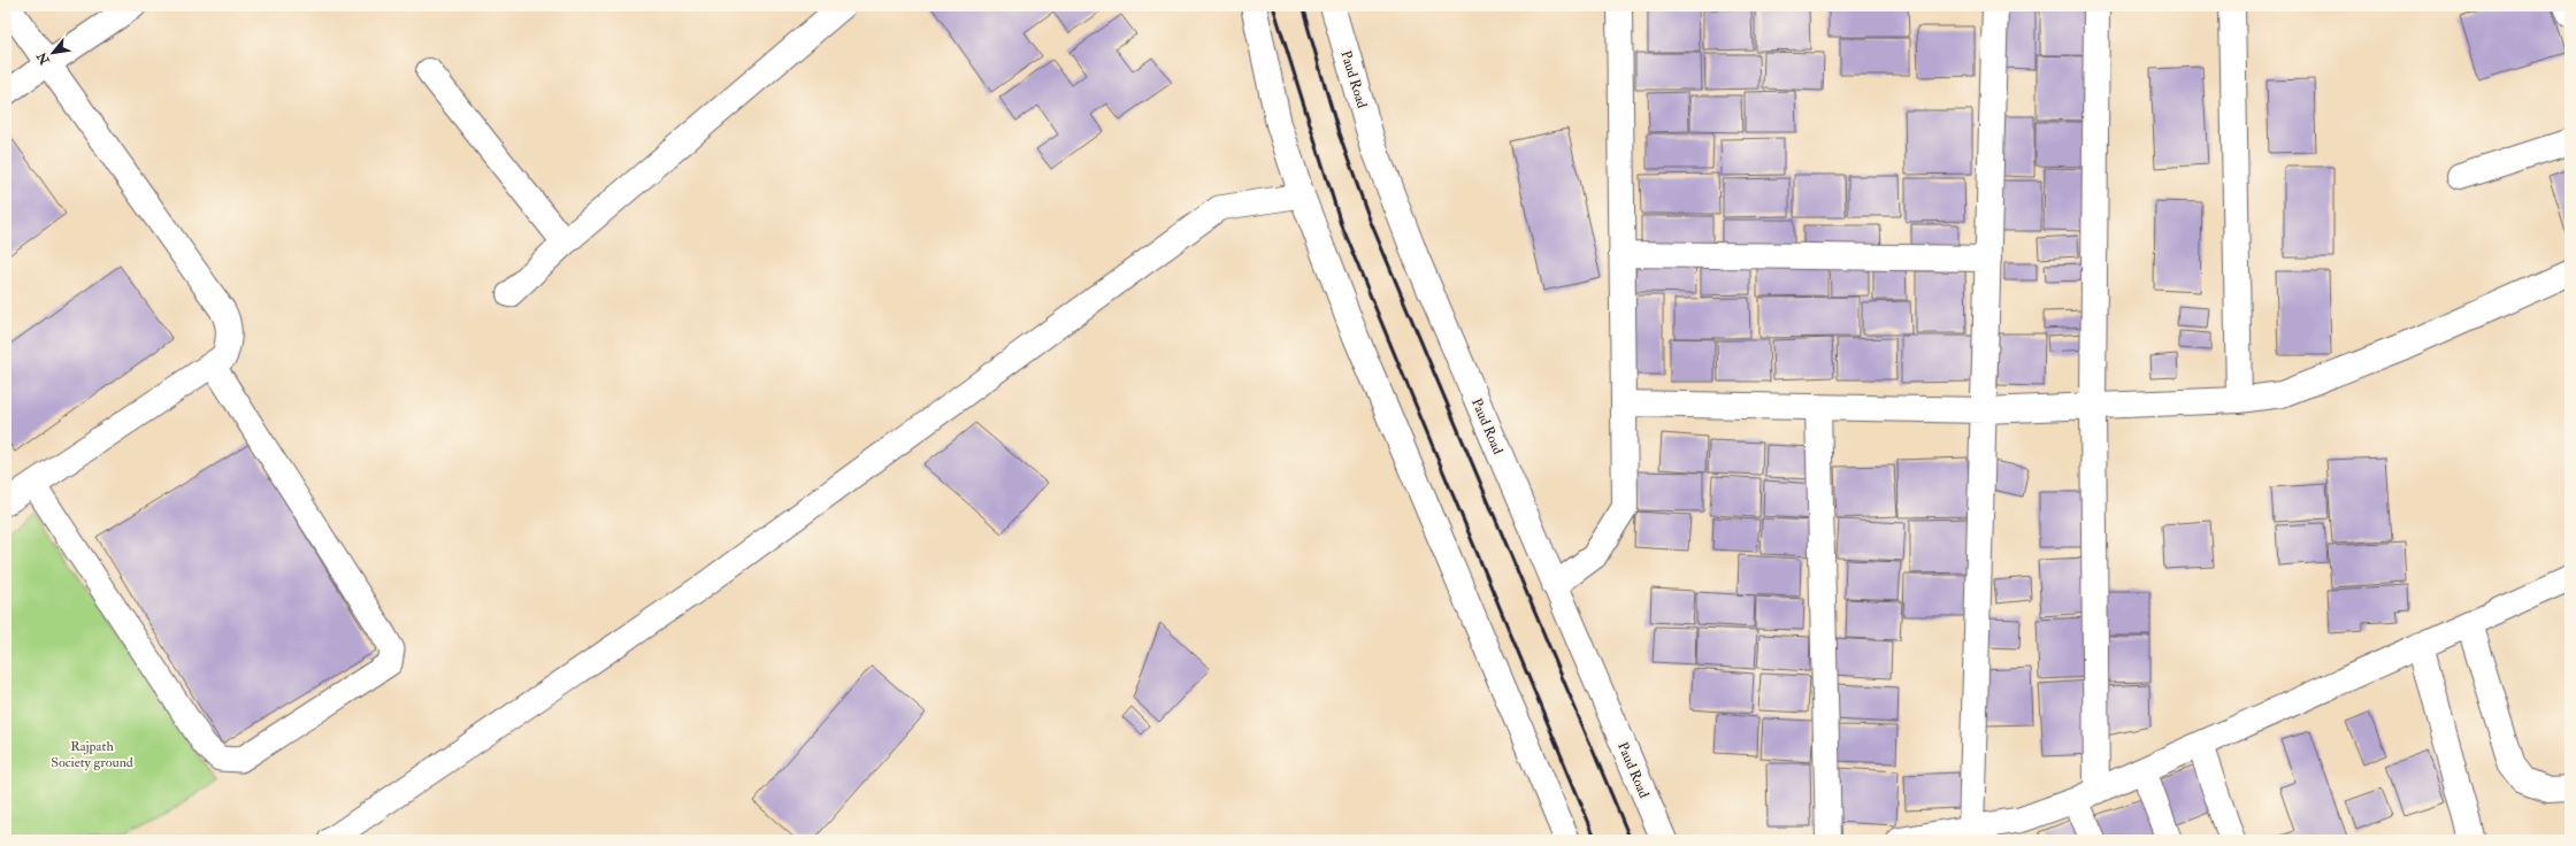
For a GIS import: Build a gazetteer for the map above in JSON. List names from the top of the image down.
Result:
{
  "streets": {
    "street": ["Paud Road"]
  },
  "parks": ["Rajpath Society ground"],
  "north": "bottom left"
}
